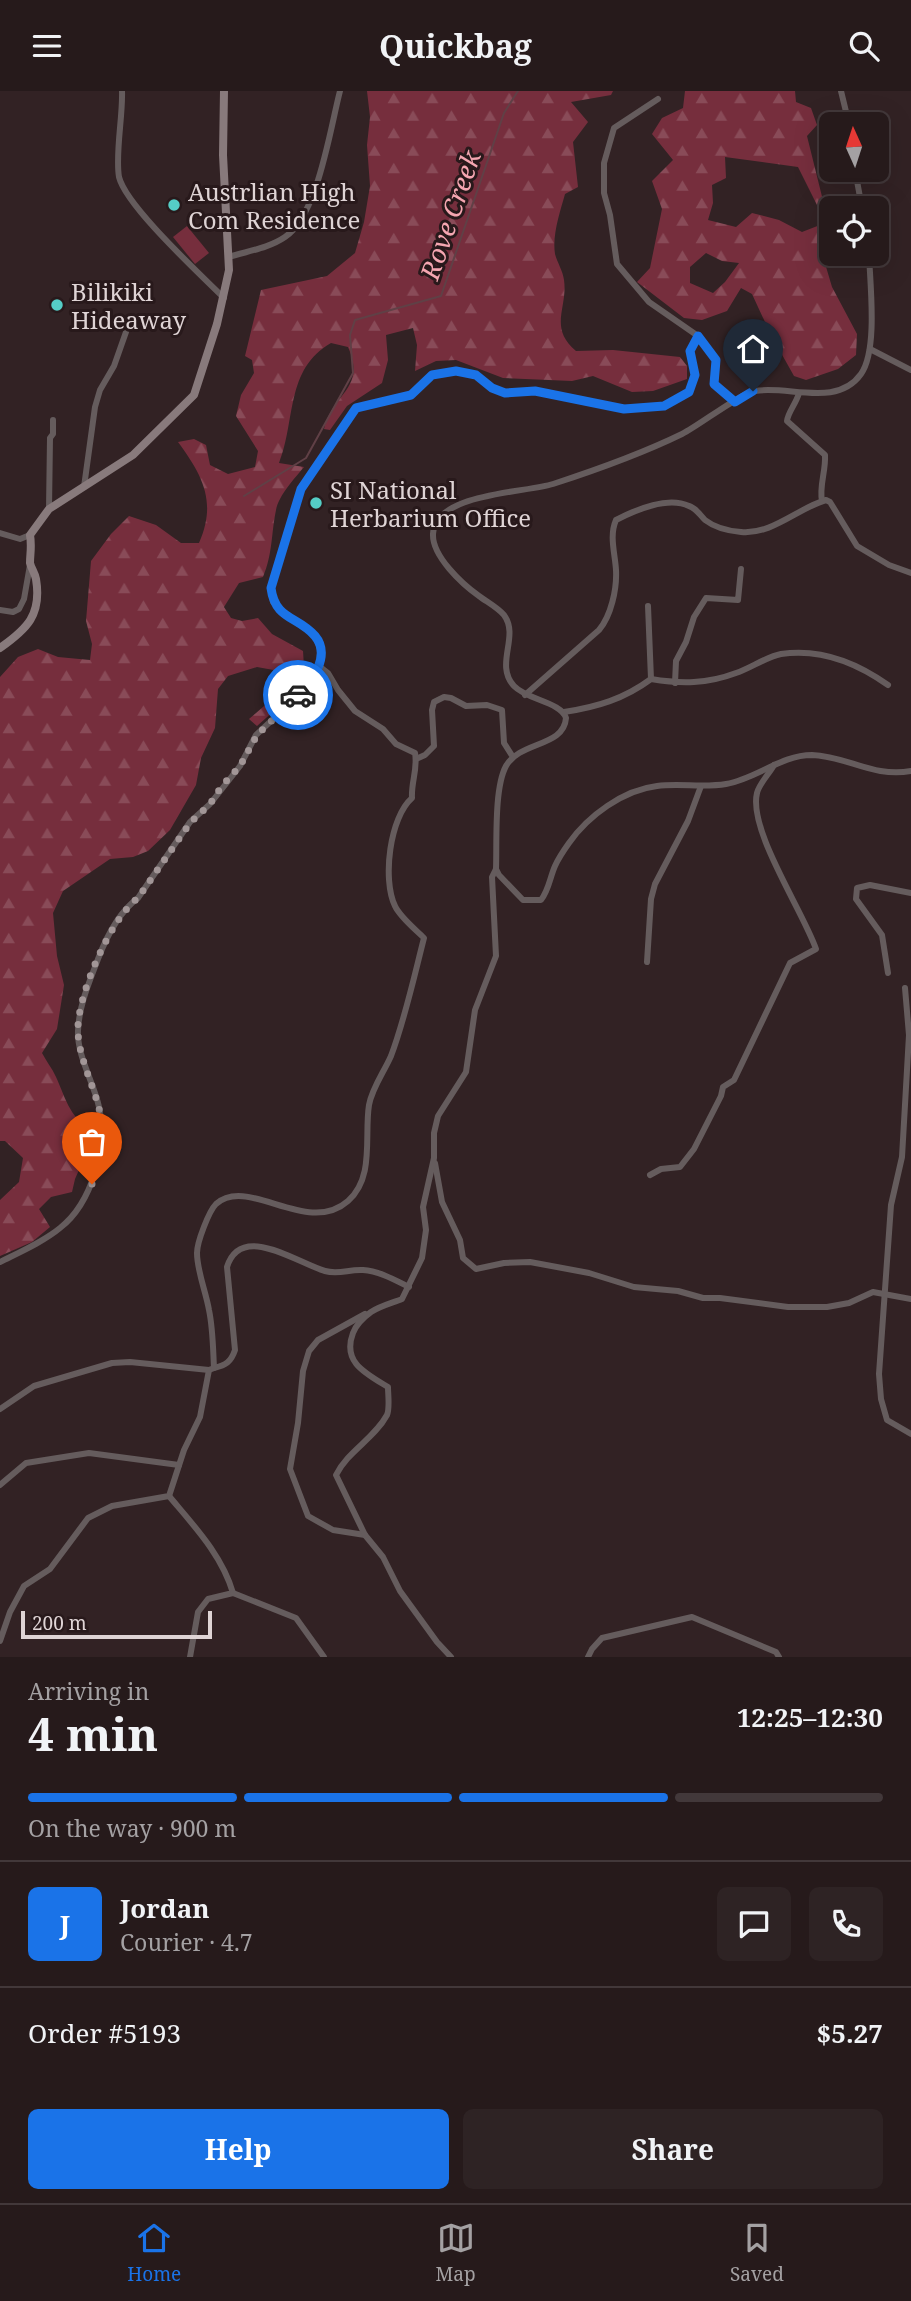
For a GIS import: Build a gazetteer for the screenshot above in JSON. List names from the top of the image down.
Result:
{
  "water": ["Rove Creek"],
  "places": ["Austrlian High Com Residence", "Bilikiki Hideaway", "SI National Herbarium Office"],
  "scale_bar": "200 m",
  "north": "top",
  "page": {
    "header": "Quickbag",
    "scale": "200 m",
    "heading": ["4 min", "Arriving in", "12:25–12:30"],
    "panel": [
      "Jordan",
      "Courier · 4.7",
      "Order #5193",
      "$5.27"
    ],
    "bar": "On the way · 900 m",
    "round": "J",
    "buttons": ["Help", "Share"],
    "tabs": ["Home", "Map", "Saved"]
  }
}
